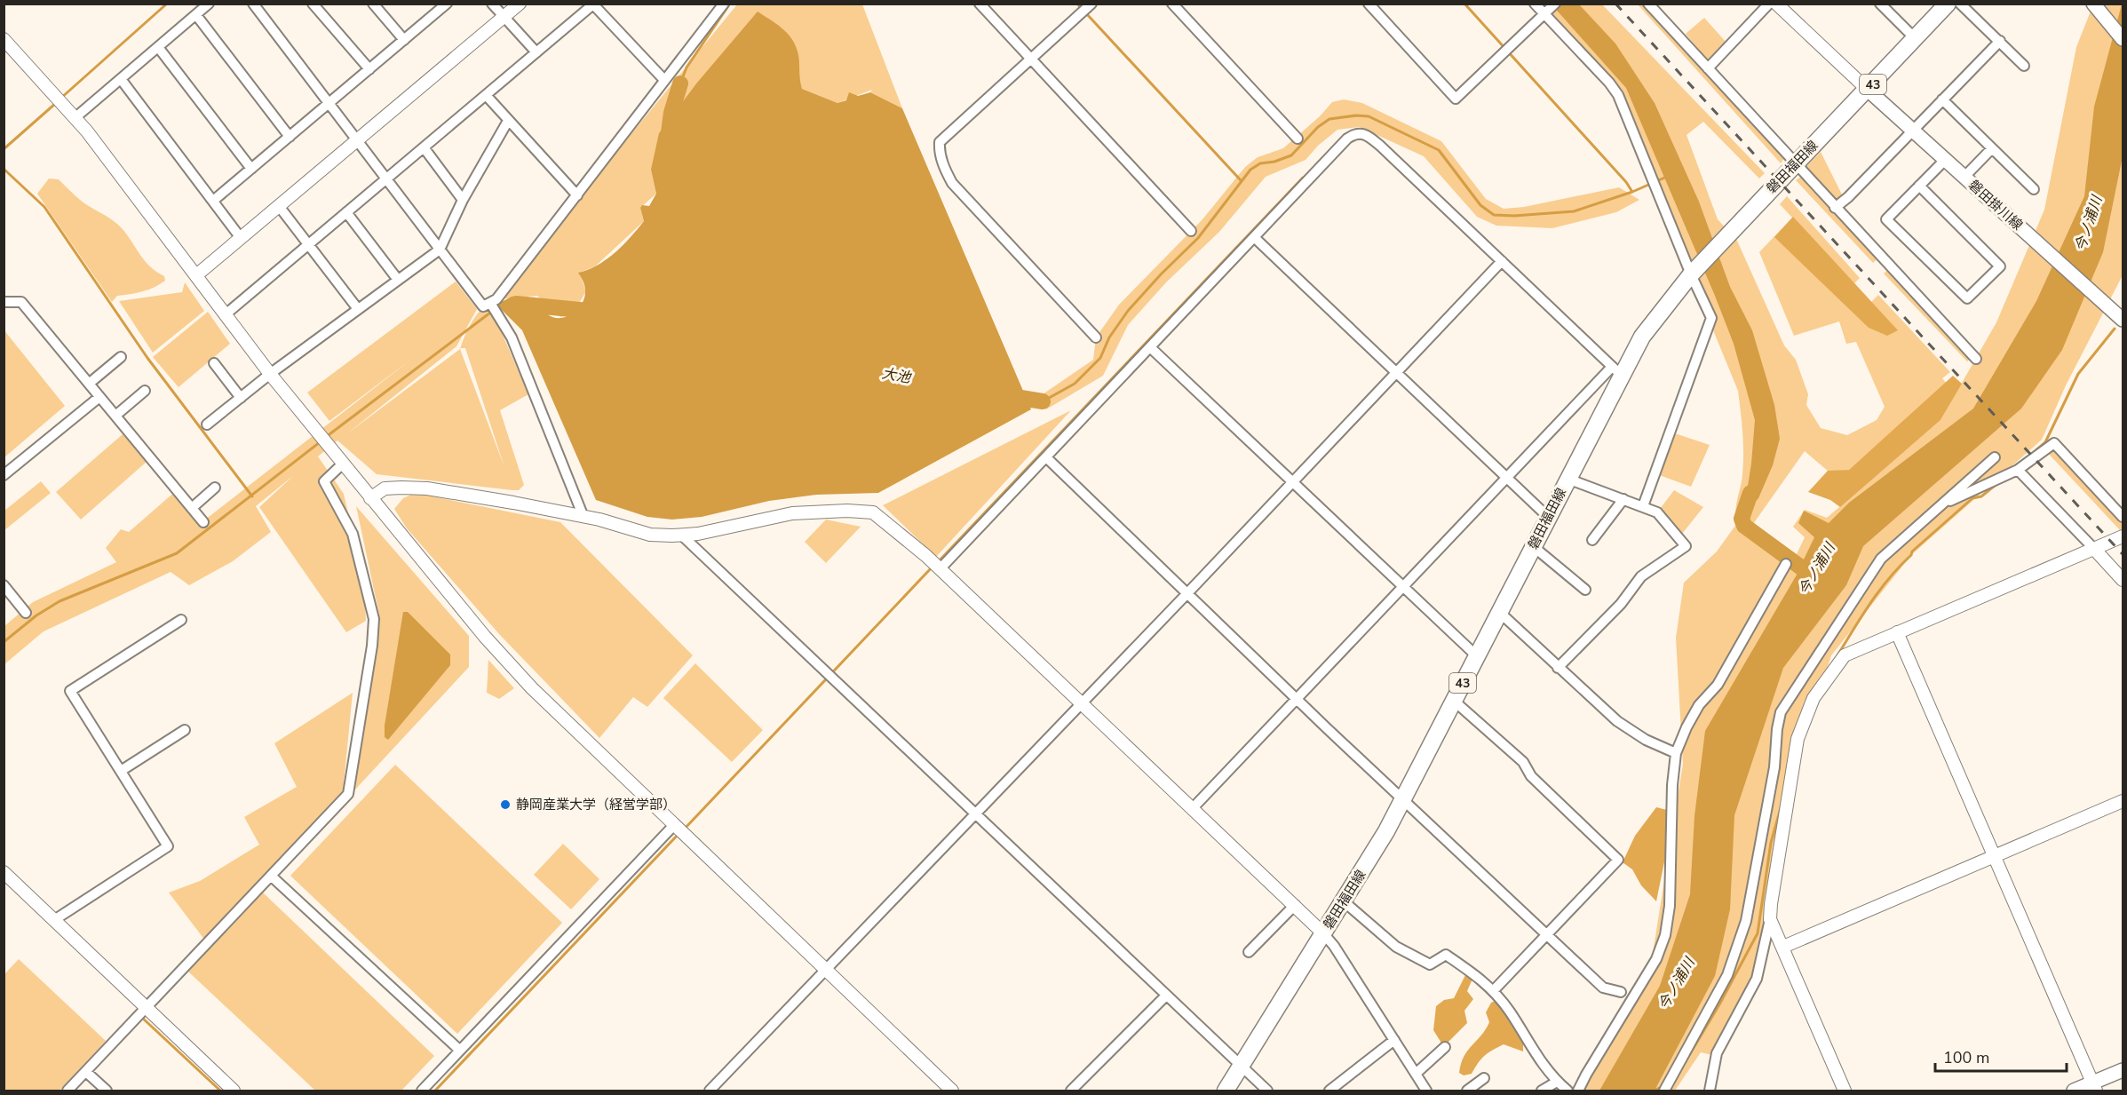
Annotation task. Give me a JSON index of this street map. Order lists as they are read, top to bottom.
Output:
{
  "streets": {
    "main road": ["43", "磐田福田線", "磐田掛川線"]
  },
  "crossings": [
    ["磐田福田線", "磐田掛川線"]
  ],
  "water": ["今ノ浦川", "大池"],
  "places": ["静岡産業大学（経営学部）"],
  "scale_bar": "100 m"
}
